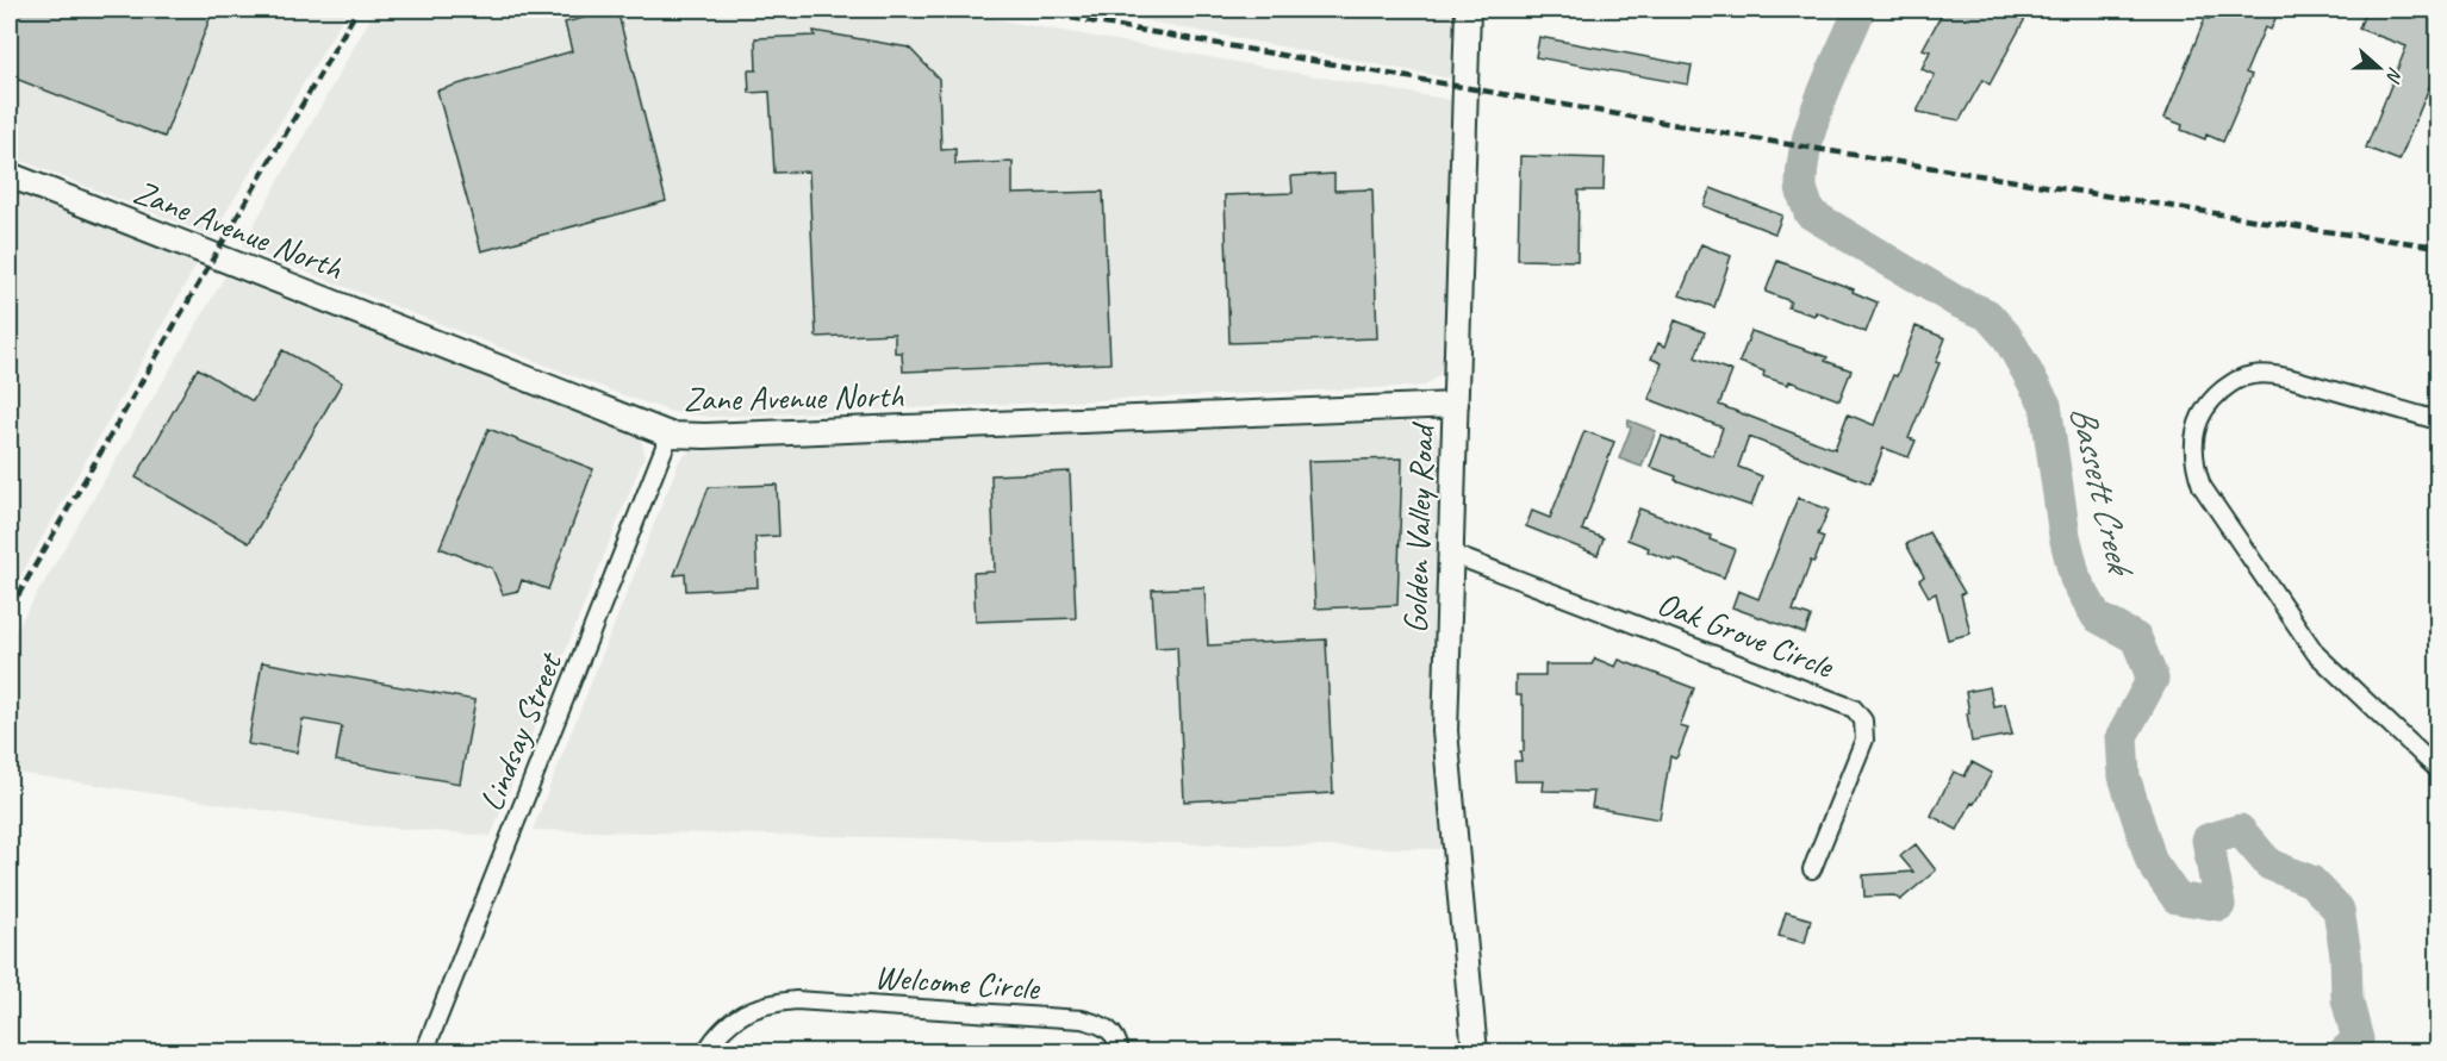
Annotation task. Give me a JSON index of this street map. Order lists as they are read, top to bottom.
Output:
{
  "streets": {
    "street": [
      "Zane Avenue North",
      "Golden Valley Road",
      "Oak Grove Circle",
      "Lindsay Street",
      "Welcome Circle"
    ]
  },
  "crossings": [
    ["Zane Avenue North", "Golden Valley Road"],
    ["Zane Avenue North", "Lindsay Street"],
    ["Golden Valley Road", "Oak Grove Circle"]
  ],
  "water": ["Bassett Creek"],
  "north": "right"
}
